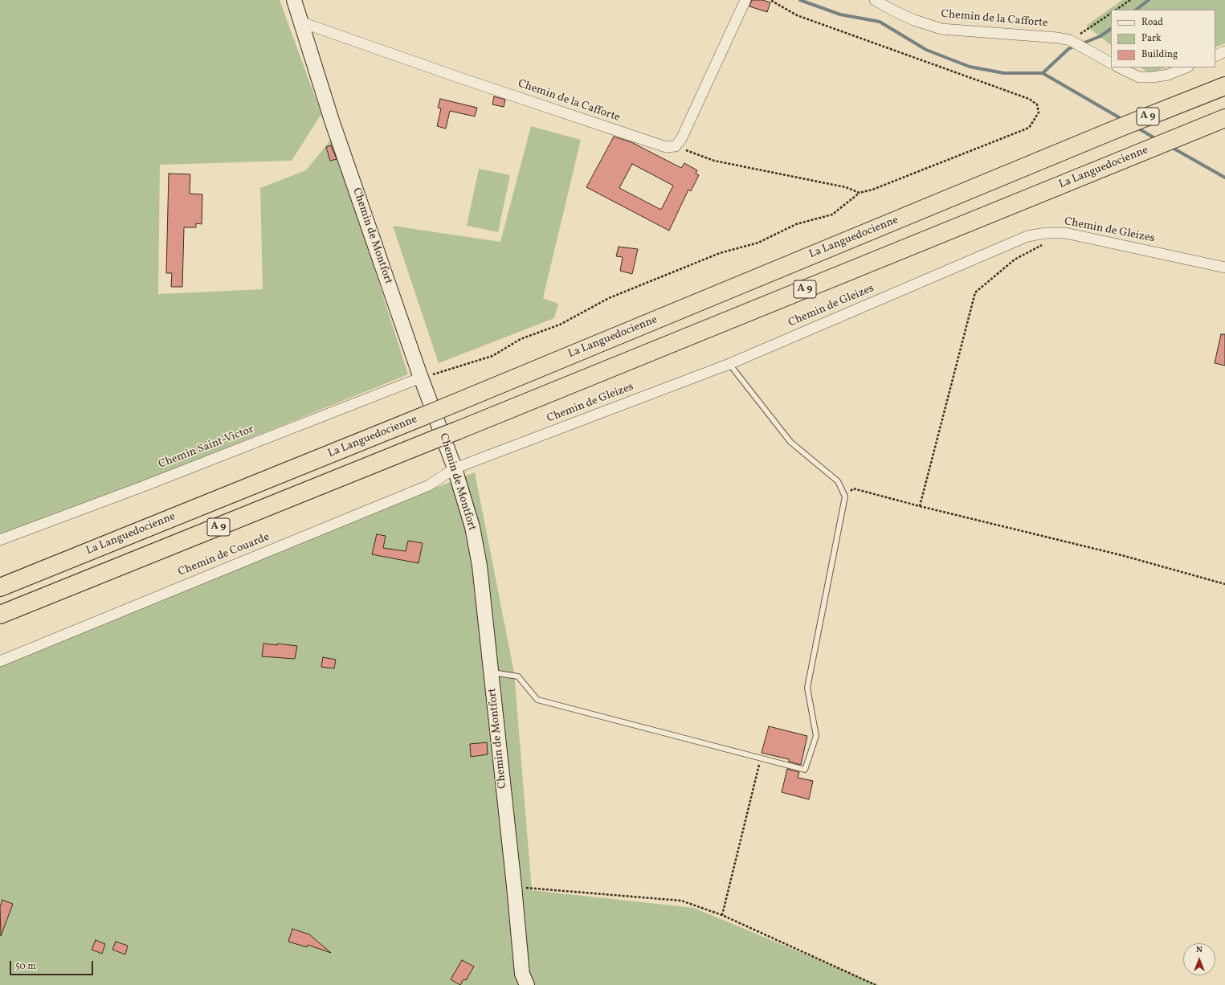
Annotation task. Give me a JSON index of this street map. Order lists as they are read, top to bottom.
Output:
{
  "streets": {
    "highway": ["A 9", "La Languedocienne"],
    "street": [
      "Chemin de la Cafforte",
      "Chemin de Gleizes",
      "Chemin de Montfort",
      "Chemin Saint-Victor",
      "Chemin de Couarde"
    ]
  },
  "crossings": [
    ["Chemin de la Cafforte", "Chemin de Montfort"],
    ["Chemin de Gleizes", "Chemin de Montfort"],
    ["Chemin de Gleizes", "Chemin de Couarde"],
    ["Chemin de Montfort", "Chemin Saint-Victor"],
    ["Chemin de Montfort", "Chemin de Couarde"]
  ],
  "legend": ["Road", "Park", "Building"],
  "scale_bar": "50 m",
  "north": "top"
}
